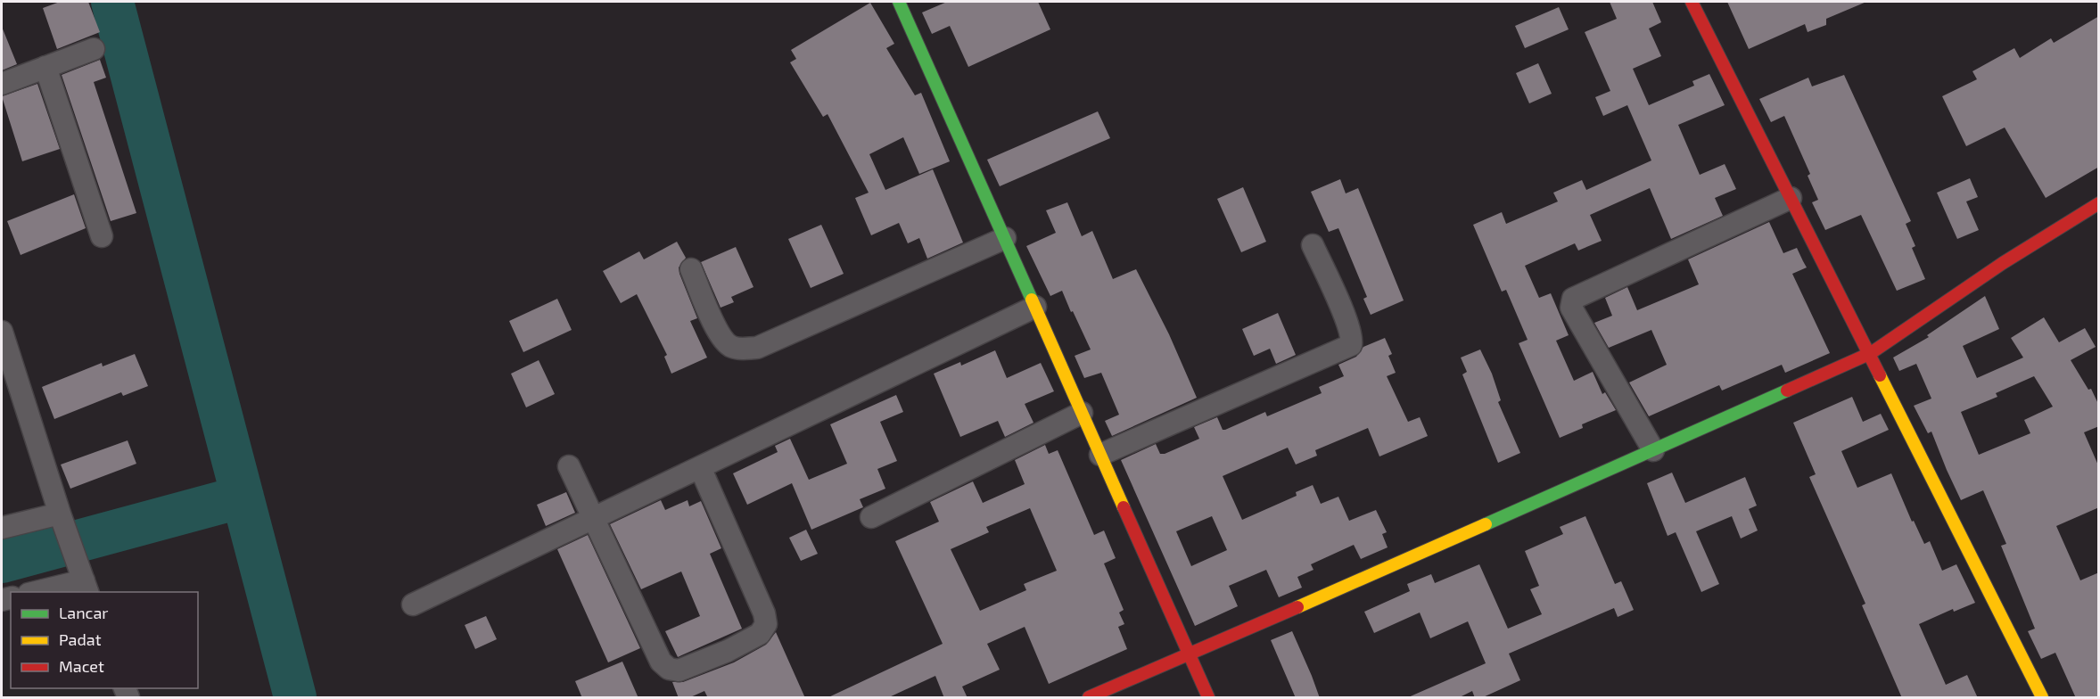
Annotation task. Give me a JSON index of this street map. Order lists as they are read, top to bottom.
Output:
{
  "legend": ["Lancar", "Padat", "Macet"]
}
